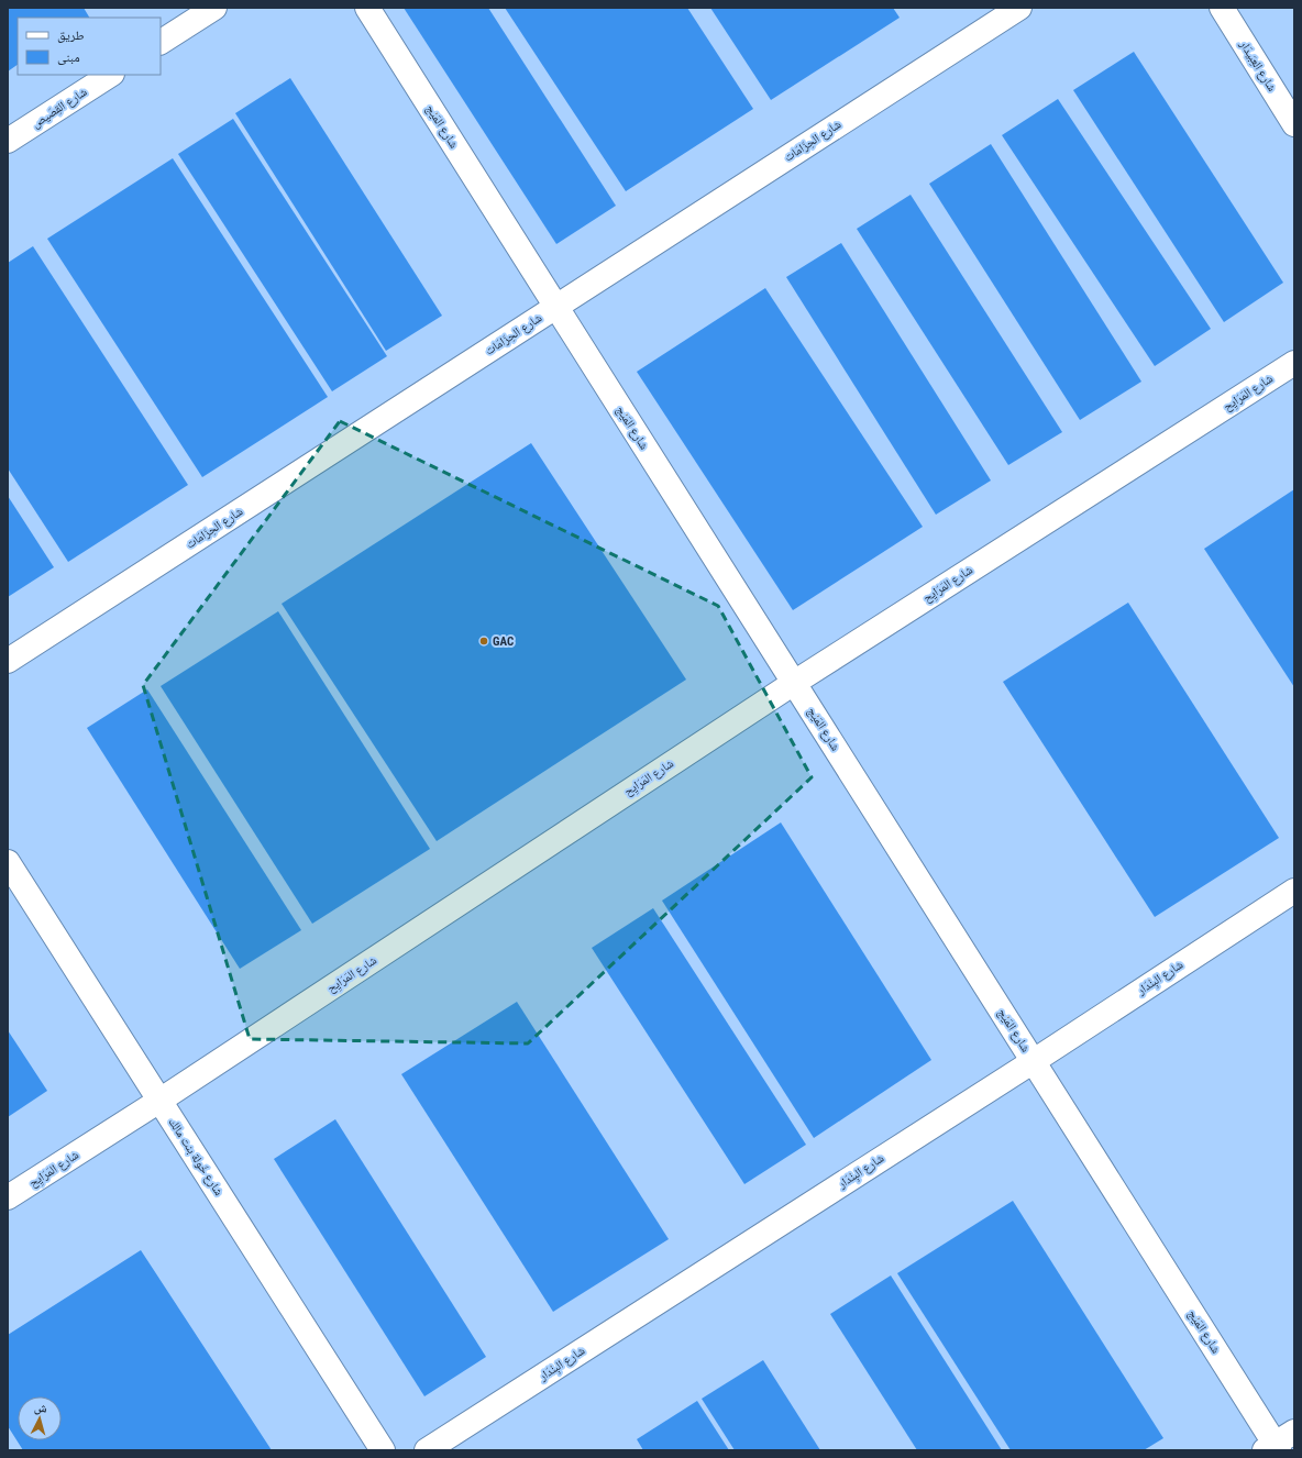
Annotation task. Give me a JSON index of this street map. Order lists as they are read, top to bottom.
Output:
{
  "streets": {
    "street": [
      "شارع العِبَيدَار",
      "شارع القِصَيص",
      "شارع المَيْج",
      "شارع الحِزَامَات",
      "شارع المَرَايِح",
      "شارع البِنْدَار",
      "شارع خَولة بنت مالك"
    ]
  },
  "crossings": [
    ["شارع المَيْج", "شارع الحِزَامَات"],
    ["شارع المَيْج", "شارع المَرَايِح"],
    ["شارع المَيْج", "شارع البِنْدَار"],
    ["شارع المَرَايِح", "شارع خَولة بنت مالك"]
  ],
  "places": ["GAC"],
  "legend": ["طريق", "مبنى"],
  "north": "top"
}
